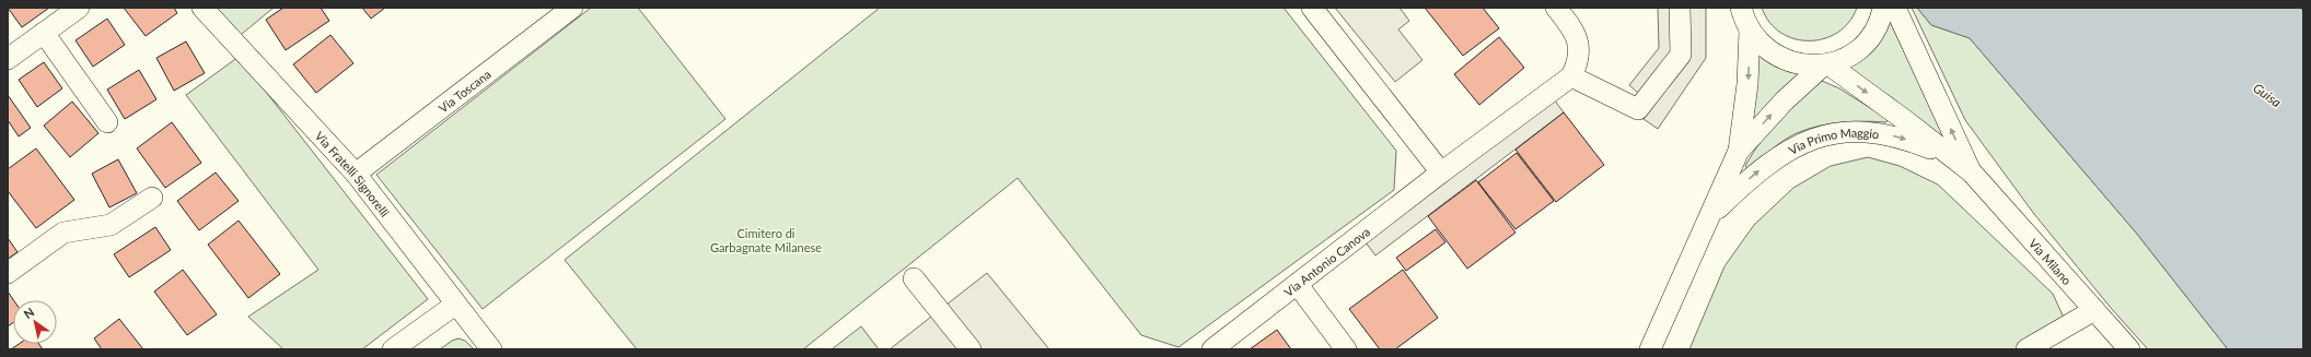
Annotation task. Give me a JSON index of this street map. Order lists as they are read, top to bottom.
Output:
{
  "streets": {
    "street": [
      "Via Toscana",
      "Via Primo Maggio",
      "Via Fratelli Signorelli",
      "Via Milano",
      "Via Antonio Canova"
    ]
  },
  "crossings": [
    ["Via Toscana", "Via Fratelli Signorelli"],
    ["Via Primo Maggio", "Via Milano"]
  ],
  "water": ["Guisa"],
  "parks": ["Cimitero di Garbagnate Milanese"],
  "north": "top left"
}
